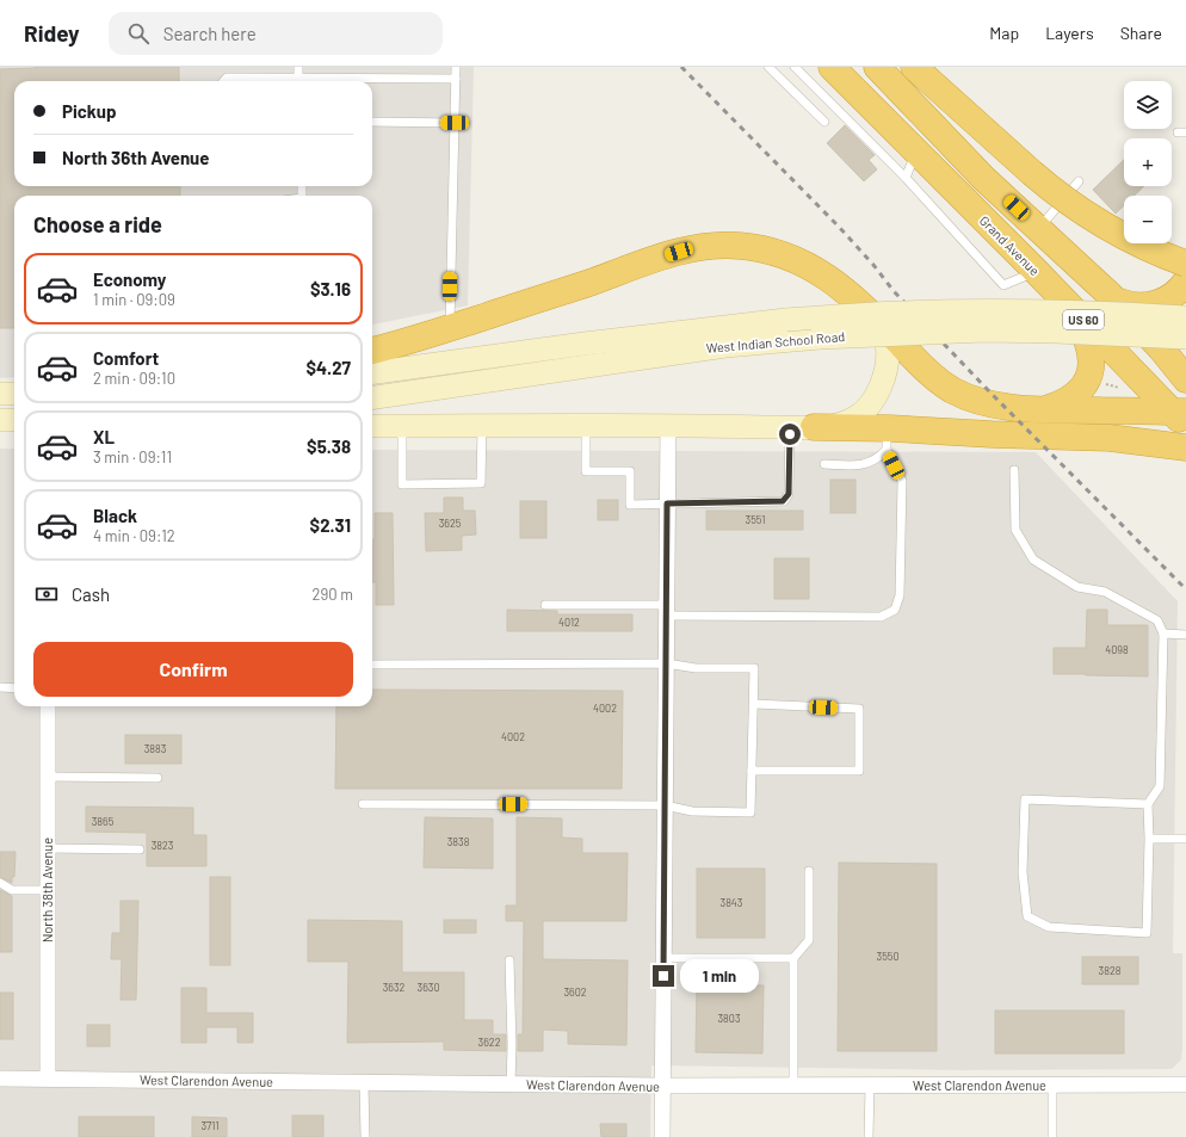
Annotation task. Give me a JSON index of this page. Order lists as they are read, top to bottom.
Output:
{
  "streets": {
    "highway": ["Grand Avenue", "US 60"],
    "main road": ["West Indian School Road"],
    "street": ["North 38th Avenue", "West Clarendon Avenue"]
  },
  "crossings": [
    ["North 38th Avenue", "West Clarendon Avenue"]
  ],
  "house_numbers": [
    "3551",
    "3625",
    "4012",
    "4098",
    "4002",
    "4002",
    "3883",
    "3865",
    "3838",
    "3823",
    "3843",
    "3550",
    "3828",
    "3632",
    "3630",
    "3602",
    "3803",
    "3622",
    "3711"
  ],
  "page": {
    "header": "Ridey",
    "search": "Search here",
    "nav": ["Map", "Layers", "Share"],
    "map_buttons": ["+", "−"],
    "banner": ["Pickup", "North 36th Avenue"],
    "heading": "Choose a ride",
    "list": [
      {
        "name": "Economy",
        "note": "1 min · 09:09",
        "value": "$3.16"
      },
      {
        "name": "Comfort",
        "note": "2 min · 09:10",
        "value": "$4.27"
      },
      {
        "name": "XL",
        "note": "3 min · 09:11",
        "value": "$5.38"
      },
      {
        "name": "Black",
        "note": "4 min · 09:12",
        "value": "$2.31"
      }
    ],
    "pay": ["Cash", "290 m"],
    "buttons": "Confirm",
    "bubble": "1 min"
  }
}
